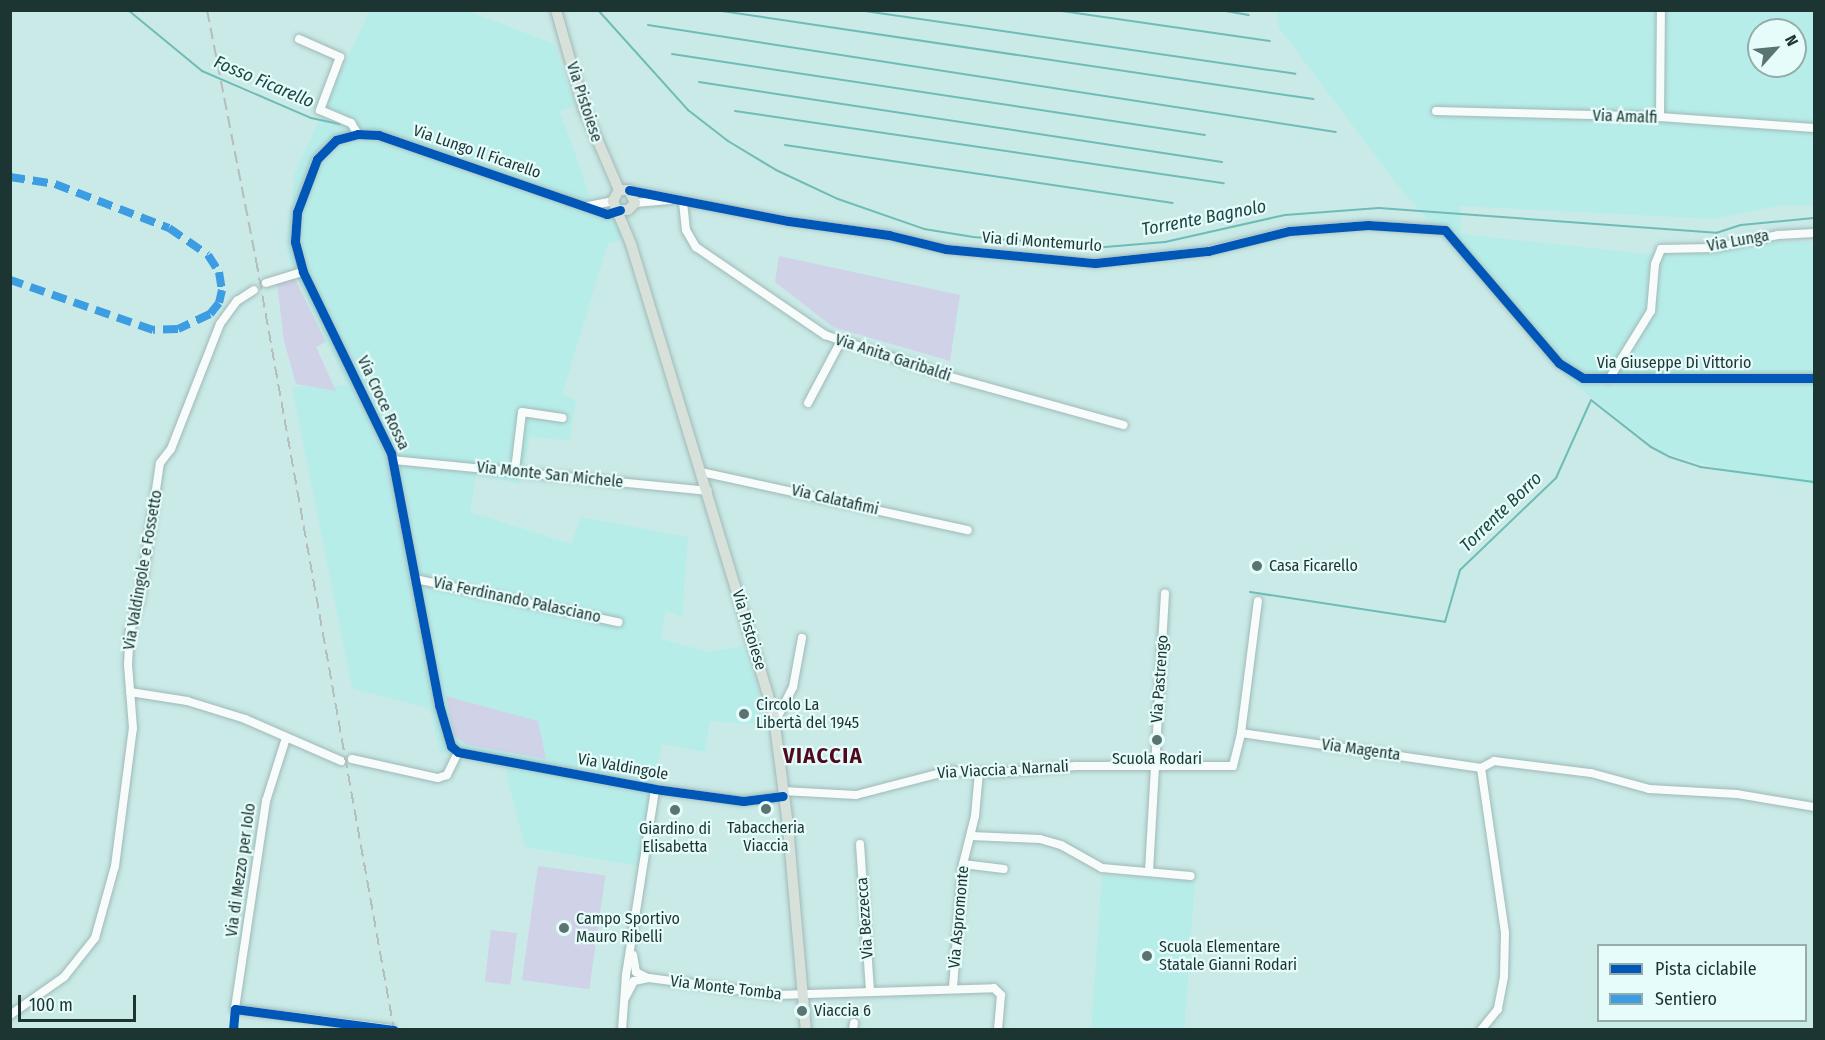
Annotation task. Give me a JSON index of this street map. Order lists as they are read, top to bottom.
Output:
{
  "streets": {
    "main road": ["Via Pistoiese"],
    "street": [
      "Via Amalfi",
      "Via Lungo Il Ficarello",
      "Via Lunga",
      "Via di Montemurlo",
      "Via Anita Garibaldi",
      "Via Giuseppe Di Vittorio",
      "Via Croce Rossa",
      "Via Monte San Michele",
      "Via Calatafimi",
      "Via Valdingole e Fossetto",
      "Via Ferdinando Palasciano",
      "Via Pastrengo",
      "Via Magenta",
      "Via Valdingole",
      "Via Viaccia a Narnali",
      "Via di Mezzo per Iolo",
      "Via Aspromonte",
      "Via Bezzecca",
      "Via Monte Tomba"
    ]
  },
  "crossings": [
    ["Via Pistoiese", "Via Lungo Il Ficarello"],
    ["Via Pistoiese", "Via di Montemurlo"],
    ["Via Pistoiese", "Via Monte San Michele"],
    ["Via Pistoiese", "Via Calatafimi"],
    ["Via Pistoiese", "Via Valdingole"],
    ["Via Pistoiese", "Via Viaccia a Narnali"],
    ["Via Pistoiese", "Via Aspromonte"],
    ["Via Pistoiese", "Via Monte Tomba"],
    ["Via Lungo Il Ficarello", "Via di Montemurlo"],
    ["Via Lungo Il Ficarello", "Via Croce Rossa"],
    ["Via Lunga", "Via Giuseppe Di Vittorio"],
    ["Via di Montemurlo", "Via Anita Garibaldi"],
    ["Via di Montemurlo", "Via Giuseppe Di Vittorio"],
    ["Via Croce Rossa", "Via Monte San Michele"],
    ["Via Croce Rossa", "Via Ferdinando Palasciano"],
    ["Via Croce Rossa", "Via Valdingole"],
    ["Via Pastrengo", "Via Viaccia a Narnali"],
    ["Via Magenta", "Via Viaccia a Narnali"],
    ["Via Valdingole", "Via Viaccia a Narnali"],
    ["Via Viaccia a Narnali", "Via Aspromonte"],
    ["Via Aspromonte", "Via Bezzecca"],
    ["Via Aspromonte", "Via Monte Tomba"]
  ],
  "districts": ["VIACCIA"],
  "water": ["Fosso Ficarello", "Torrente Bagnolo", "Torrente Borro"],
  "places": [
    "Casa Ficarello",
    "Circolo La Libertà del 1945",
    "Scuola Rodari",
    "Tabaccheria Viaccia",
    "Giardino di Elisabetta",
    "Campo Sportivo Mauro Ribelli",
    "Scuola Elementare Statale Gianni Rodari",
    "Viaccia 6"
  ],
  "legend": ["Pista ciclabile", "Sentiero"],
  "scale_bar": "100 m",
  "north": "top right"
}
